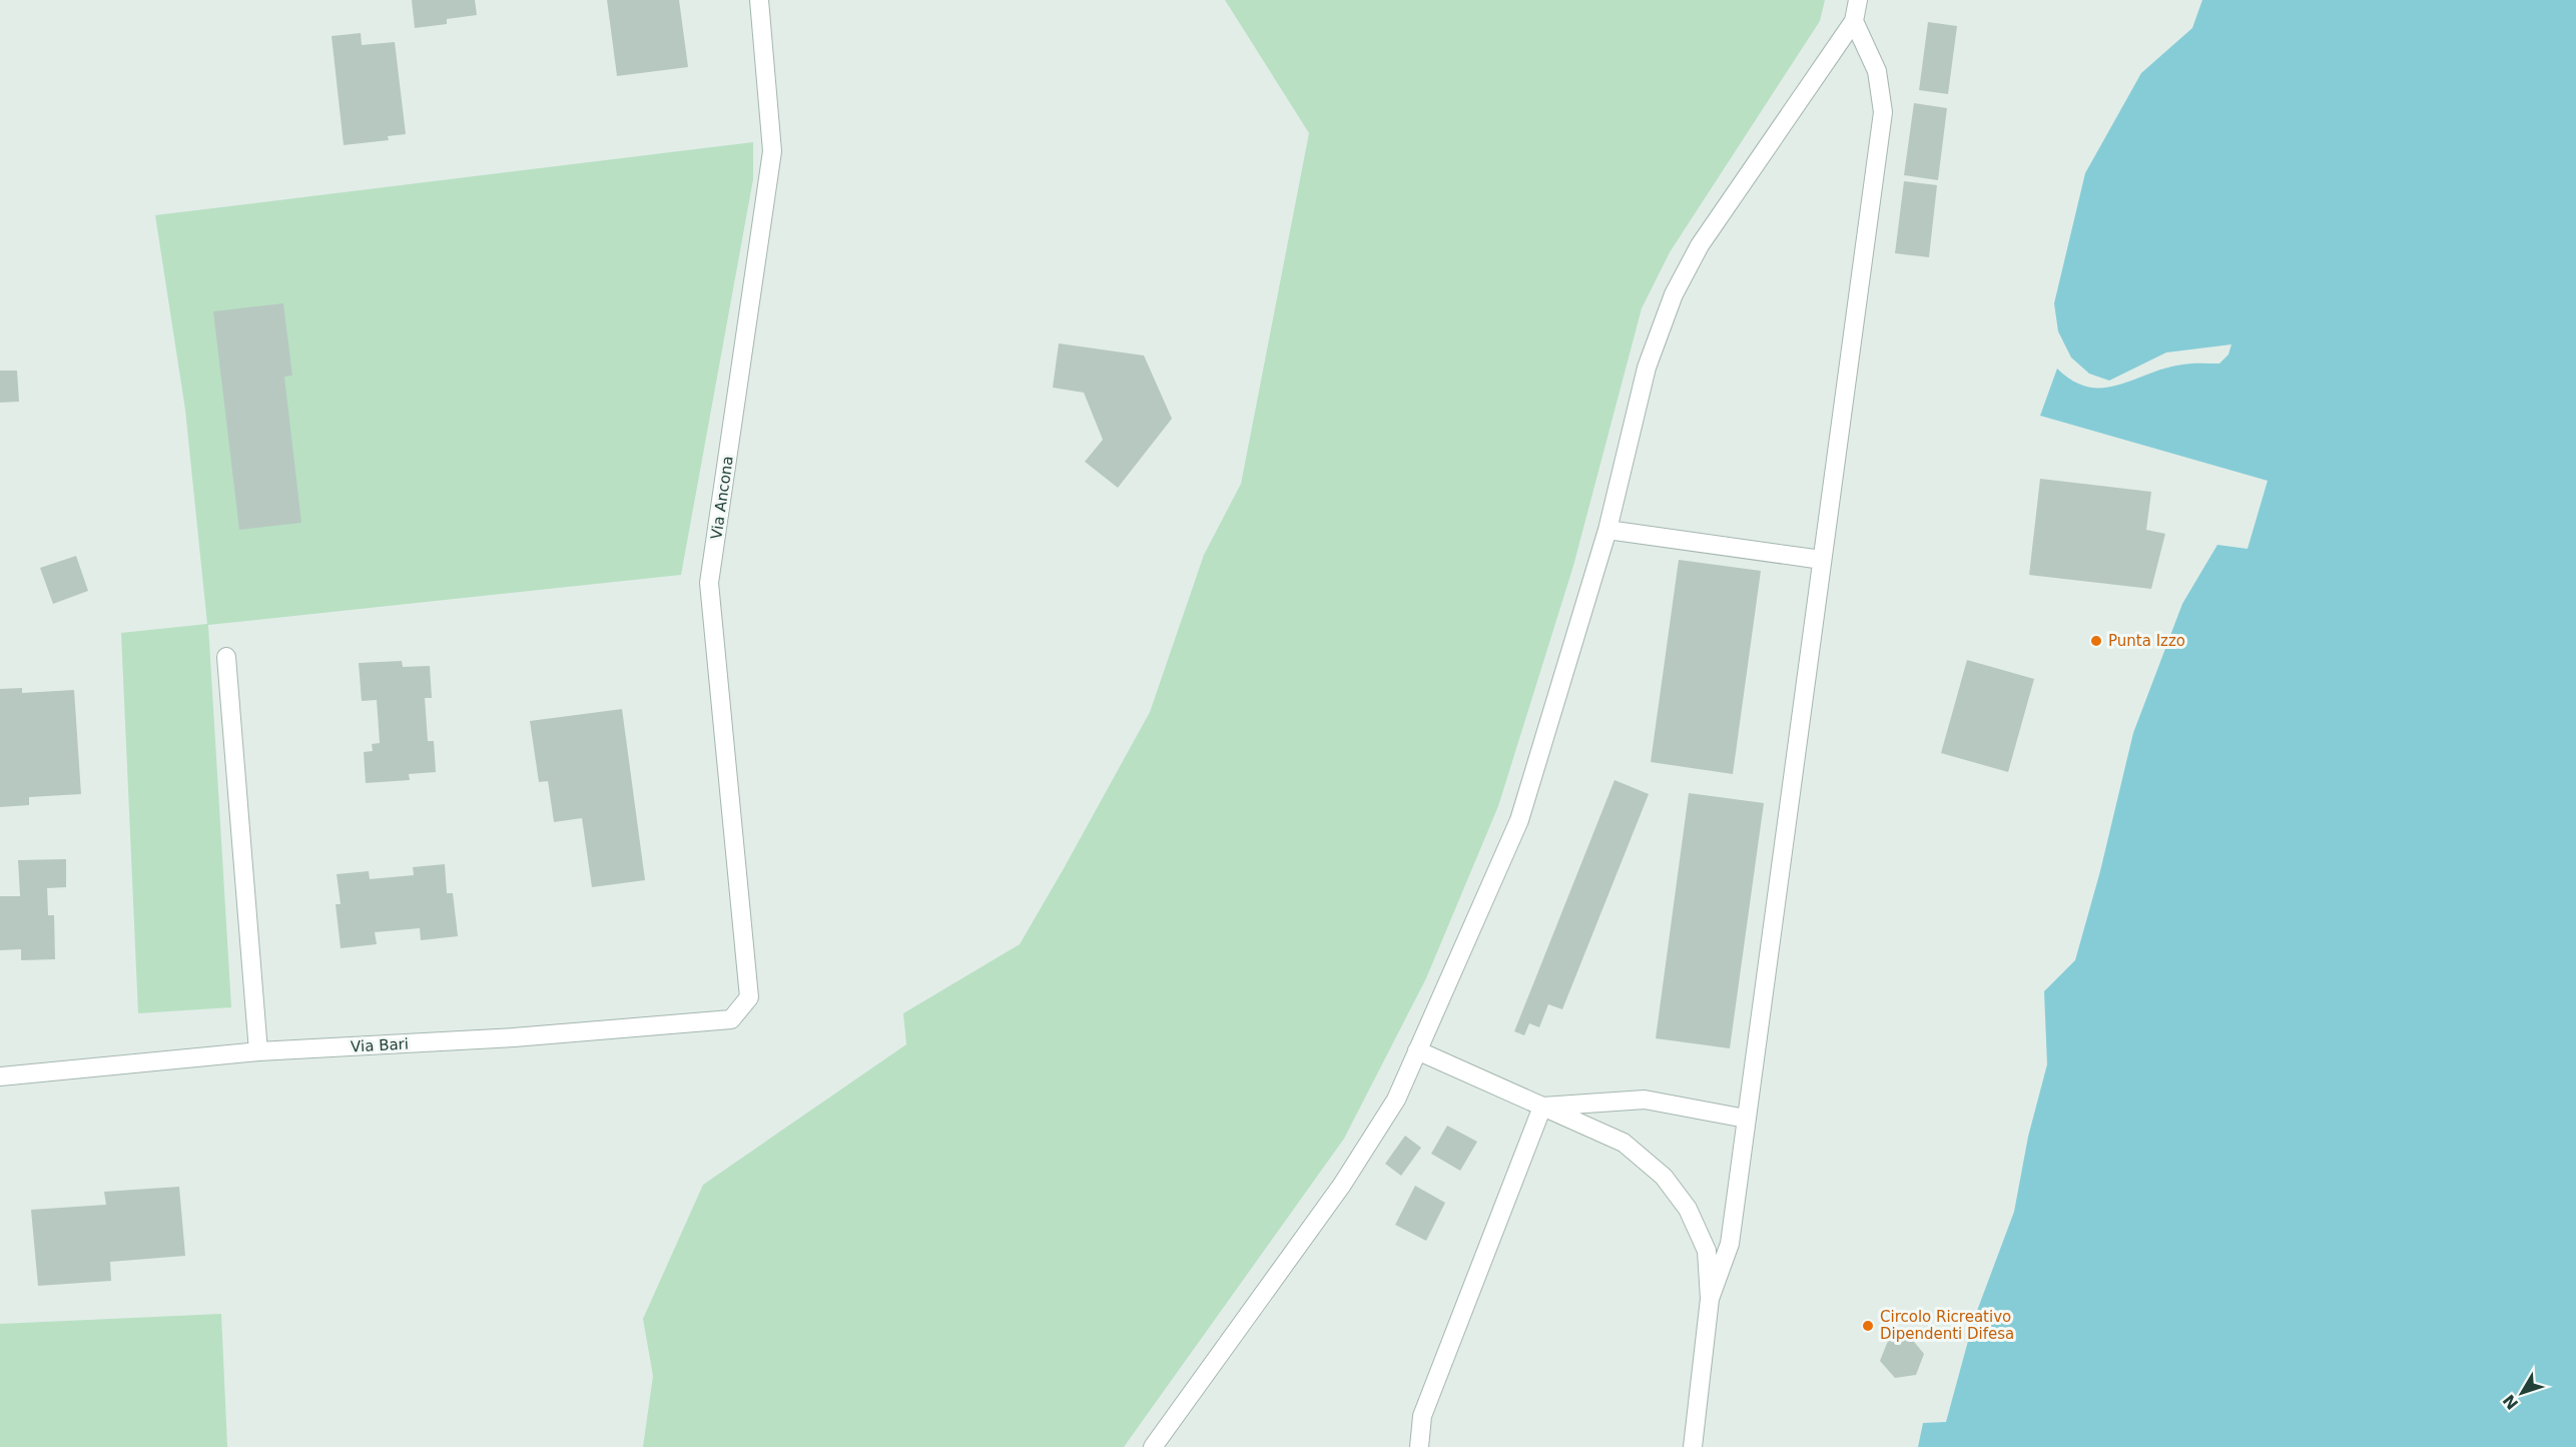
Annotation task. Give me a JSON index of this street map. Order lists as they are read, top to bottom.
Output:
{
  "streets": {
    "street": ["Via Ancona", "Via Bari"]
  },
  "crossings": [
    ["Via Ancona", "Via Bari"]
  ],
  "places": ["Punta Izzo", "Circolo Ricreativo Dipendenti Difesa"],
  "north": "bottom left"
}
